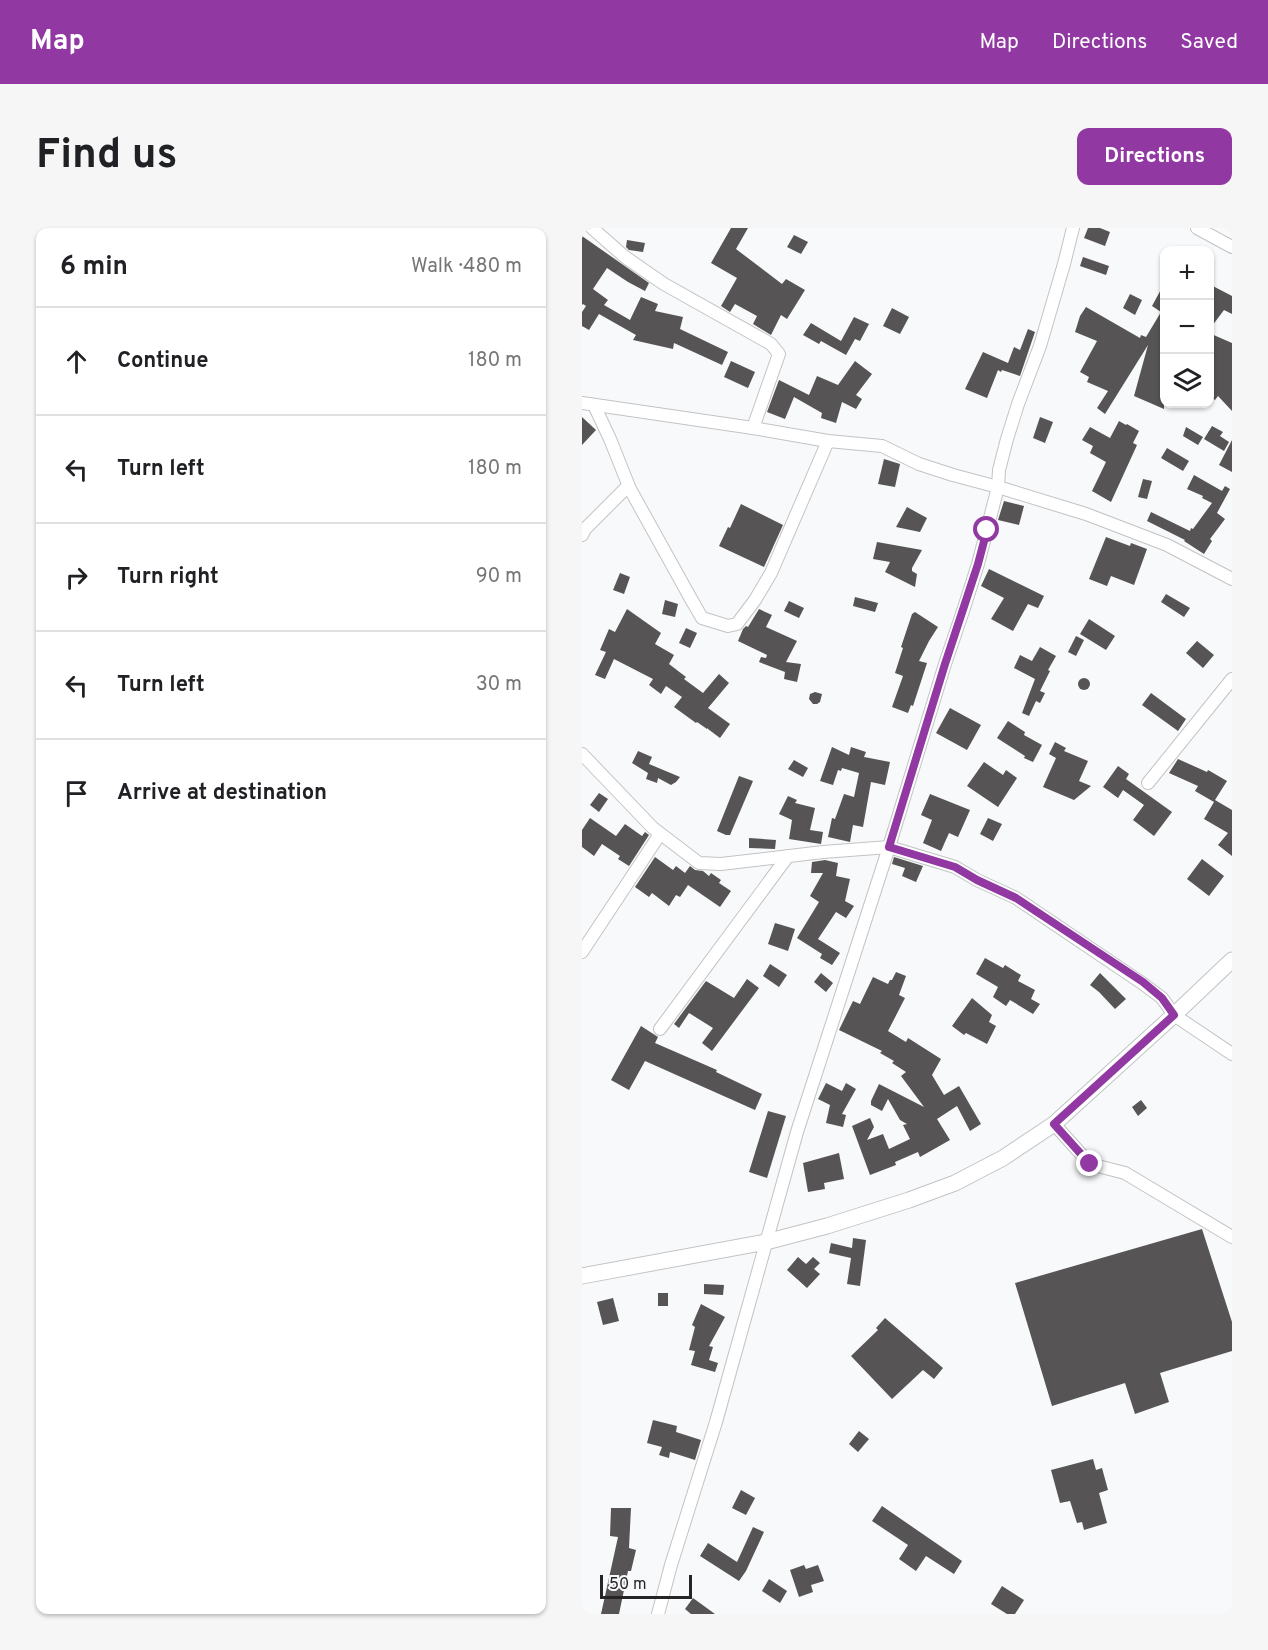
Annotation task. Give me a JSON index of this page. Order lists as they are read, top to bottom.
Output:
{
  "scale_bar": "50 m",
  "page": {
    "header": "Map",
    "nav": ["Map", "Directions", "Saved"],
    "buttons": "Directions",
    "title": "Find us",
    "heading": ["6 min", "Walk · 480 m"],
    "map_buttons": ["+", "−"],
    "list": [
      ["Continue", "180 m"],
      ["Turn left", "180 m"],
      ["Turn right", "90 m"],
      ["Turn left", "30 m"],
      "Arrive at destination"
    ],
    "scale": "50 m"
  }
}
